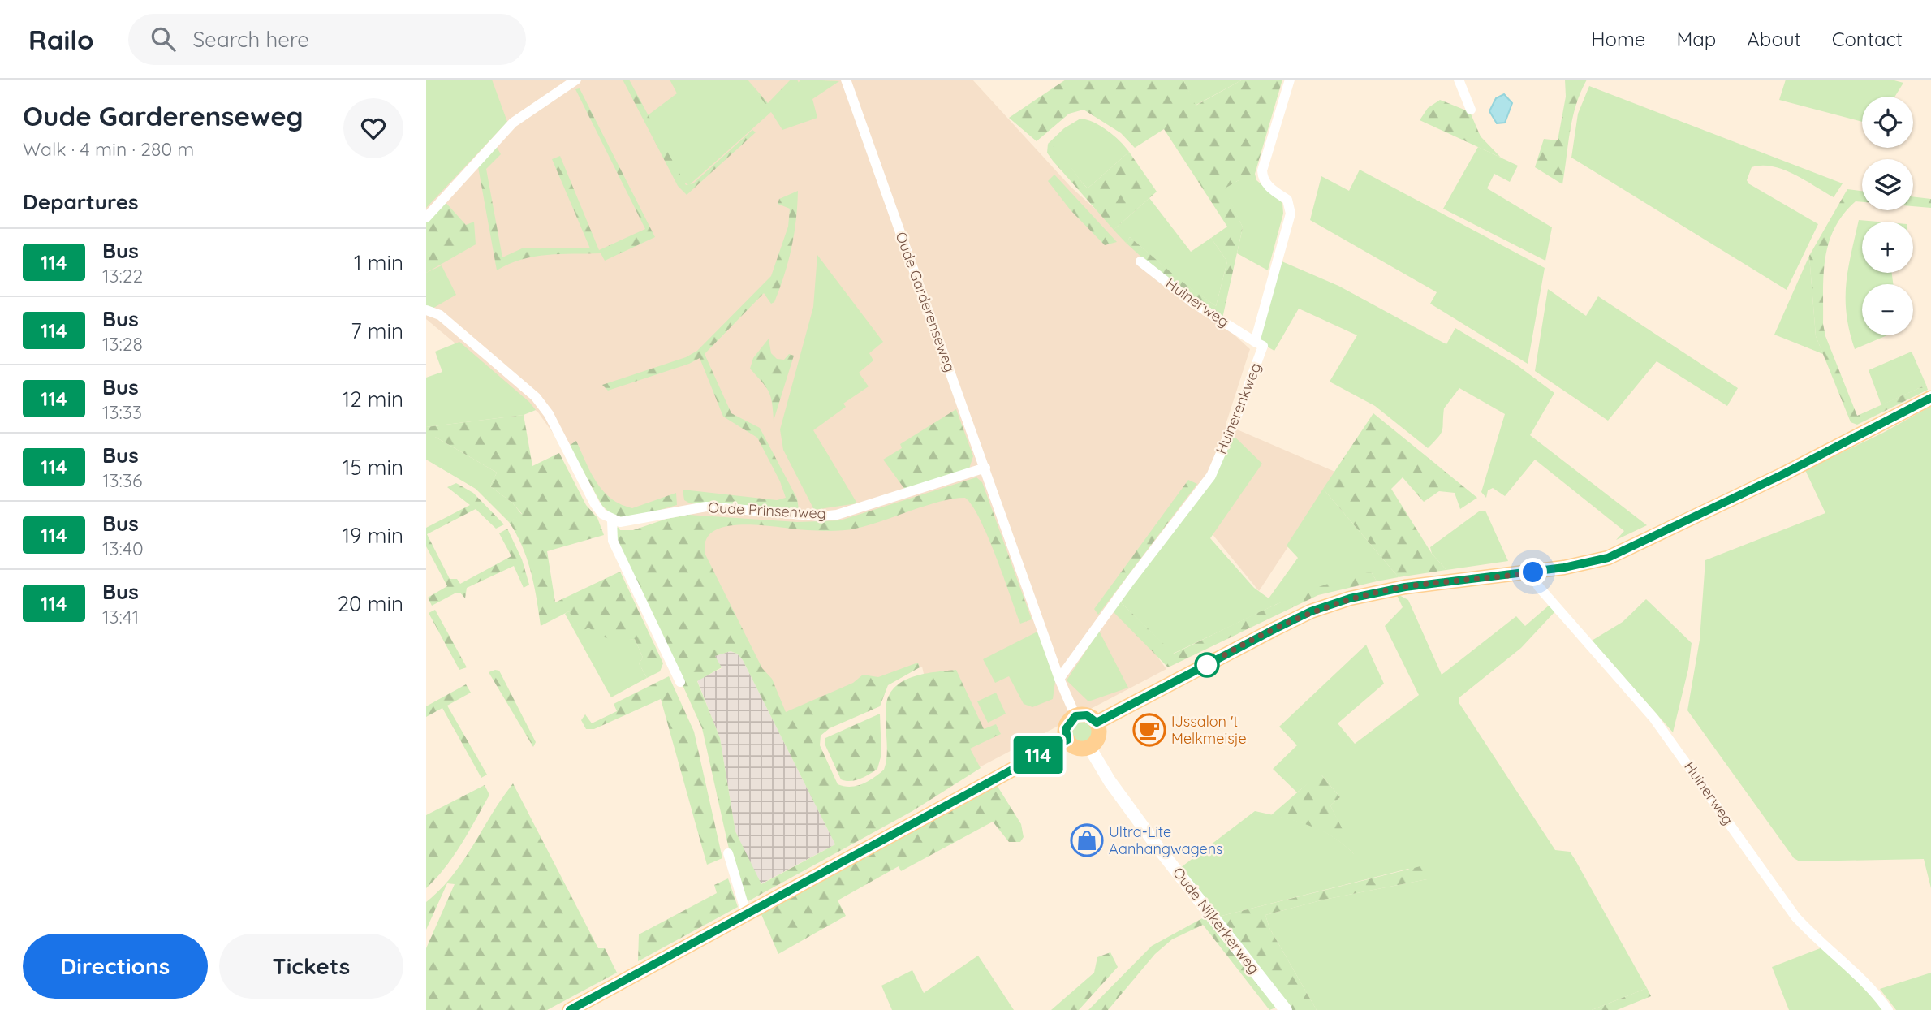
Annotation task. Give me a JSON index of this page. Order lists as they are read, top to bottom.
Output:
{
  "streets": {
    "street": [
      "Oude Garderenseweg",
      "Huinerweg",
      "Huinerenkweg",
      "Oude Prinsenweg",
      "Oude Nijkerkerweg"
    ]
  },
  "crossings": [
    ["Oude Garderenseweg", "Huinerenkweg"],
    ["Oude Garderenseweg", "Oude Prinsenweg"],
    ["Oude Garderenseweg", "Oude Nijkerkerweg"],
    ["Huinerweg", "Huinerenkweg"]
  ],
  "places": {
    "cafe": ["IJssalon 't Melkmeisje"],
    "shop": ["Ultra-Lite Aanhangwagens"]
  },
  "lines": ["bus line 114"],
  "page": {
    "header": "Railo",
    "search": "Search here",
    "nav": [
      "Home",
      "Map",
      "About",
      "Contact"
    ],
    "heading": [
      ["Oude Garderenseweg", "Walk · 4 min · 280 m"],
      "Departures"
    ],
    "on_map": "114",
    "map_buttons": ["+", "−"],
    "list": [
      {
        "mark": "114",
        "name": "Bus",
        "note": "13:22",
        "value": "1 min"
      },
      {
        "mark": "114",
        "name": "Bus",
        "note": "13:28",
        "value": "7 min"
      },
      {
        "mark": "114",
        "name": "Bus",
        "note": "13:33",
        "value": "12 min"
      },
      {
        "mark": "114",
        "name": "Bus",
        "note": "13:36",
        "value": "15 min"
      },
      {
        "mark": "114",
        "name": "Bus",
        "note": "13:40",
        "value": "19 min"
      },
      {
        "mark": "114",
        "name": "Bus",
        "note": "13:41",
        "value": "20 min"
      }
    ],
    "buttons": ["Directions", "Tickets"]
  }
}
